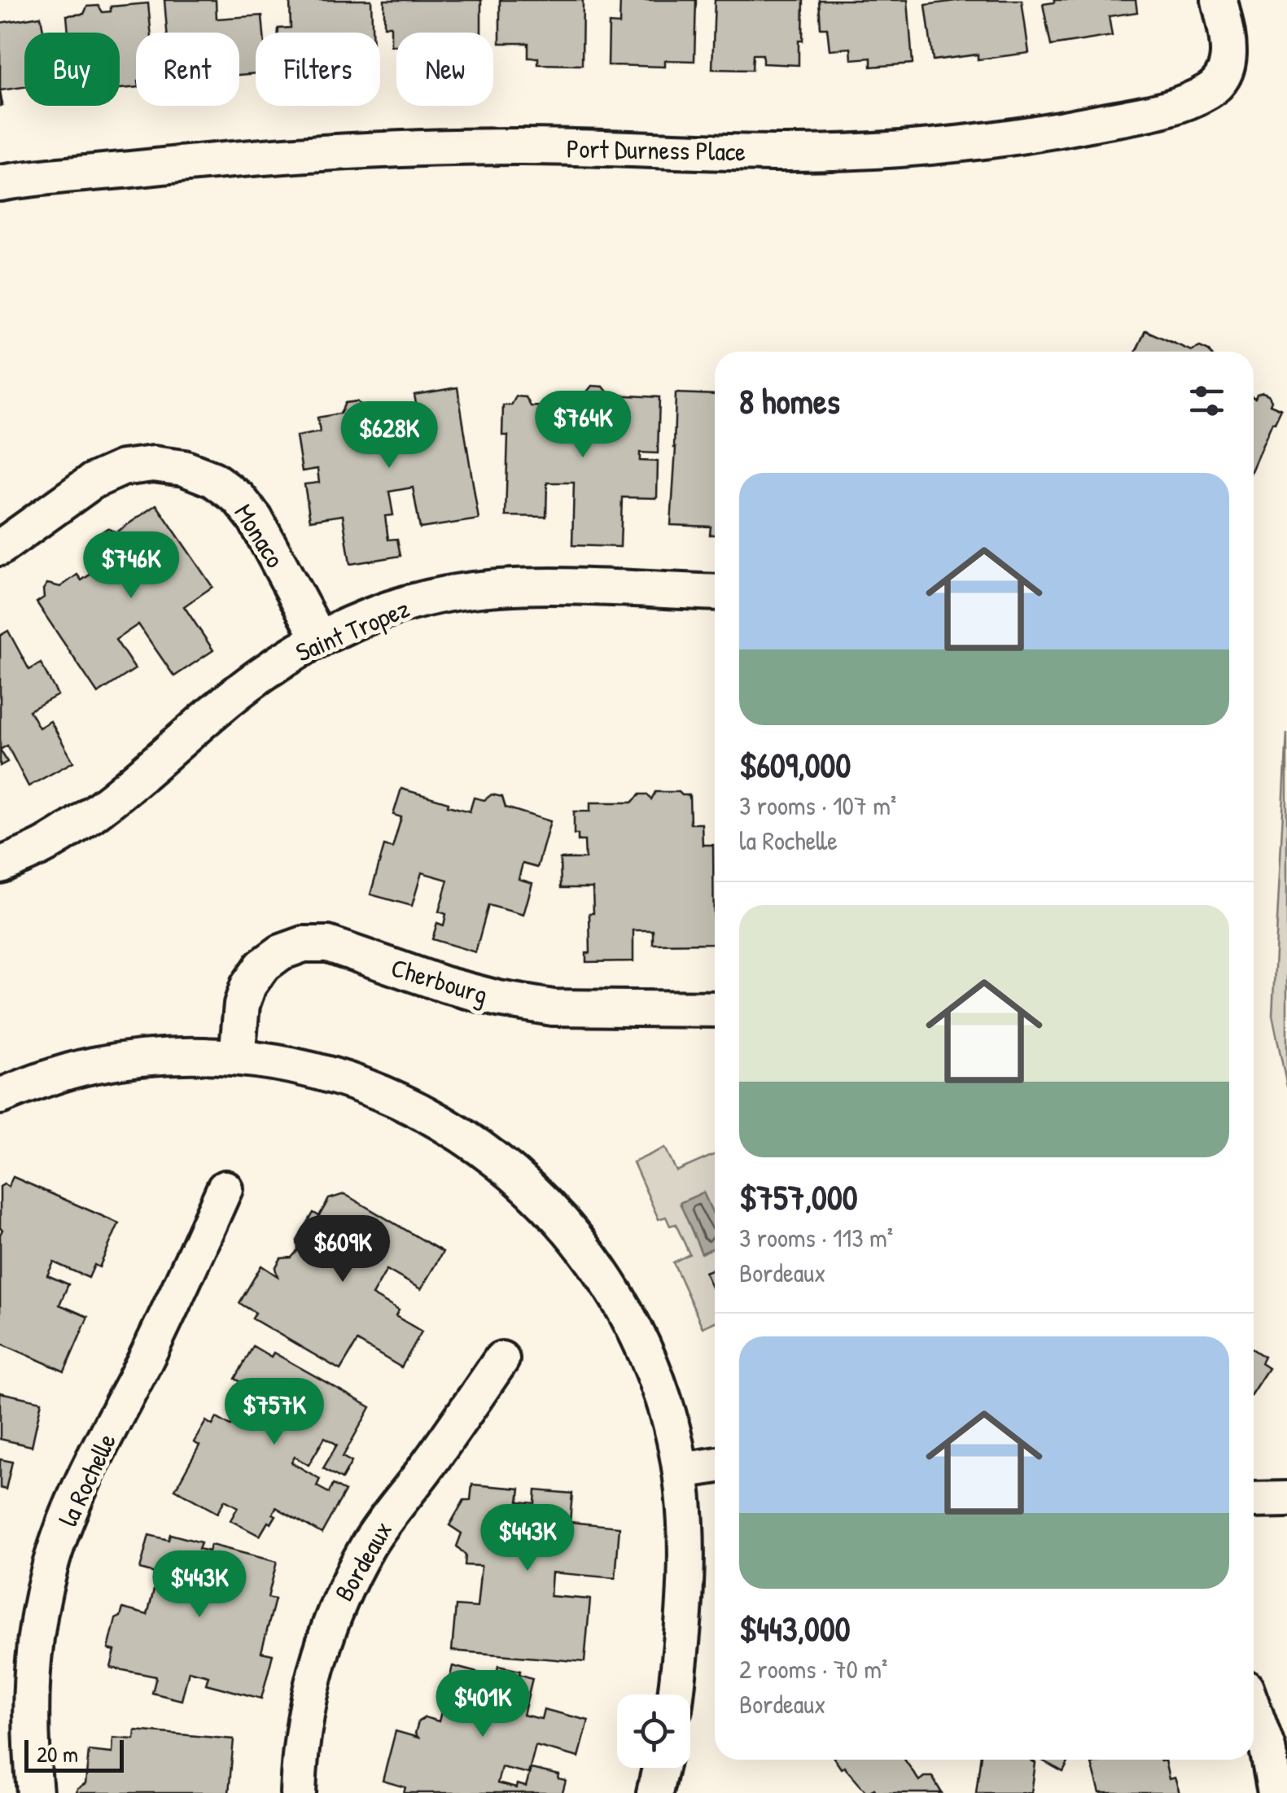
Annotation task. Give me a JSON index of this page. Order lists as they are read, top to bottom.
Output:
{
  "streets": {
    "street": [
      "Port Durness Place",
      "Monaco",
      "Saint Tropez",
      "Cherbourg",
      "la Rochelle",
      "Bordeaux"
    ]
  },
  "crossings": [
    ["Monaco", "Saint Tropez"]
  ],
  "scale_bar": "20 m",
  "page": {
    "chip": [
      "Buy",
      "Rent",
      "Filters",
      "New"
    ],
    "heading": "8 homes",
    "price": [
      "$764K",
      "$628K",
      "$746K",
      "$609K",
      "$757K",
      "$443K",
      "$443K",
      "$401K"
    ],
    "list": [
      {
        "name": "$609,000",
        "note": "3 rooms · 107 m² · la Rochelle"
      },
      {
        "name": "$757,000",
        "note": "3 rooms · 113 m² · Bordeaux"
      },
      {
        "name": "$443,000",
        "note": "2 rooms · 70 m² · Bordeaux"
      }
    ],
    "scale": "20 m"
  }
}
